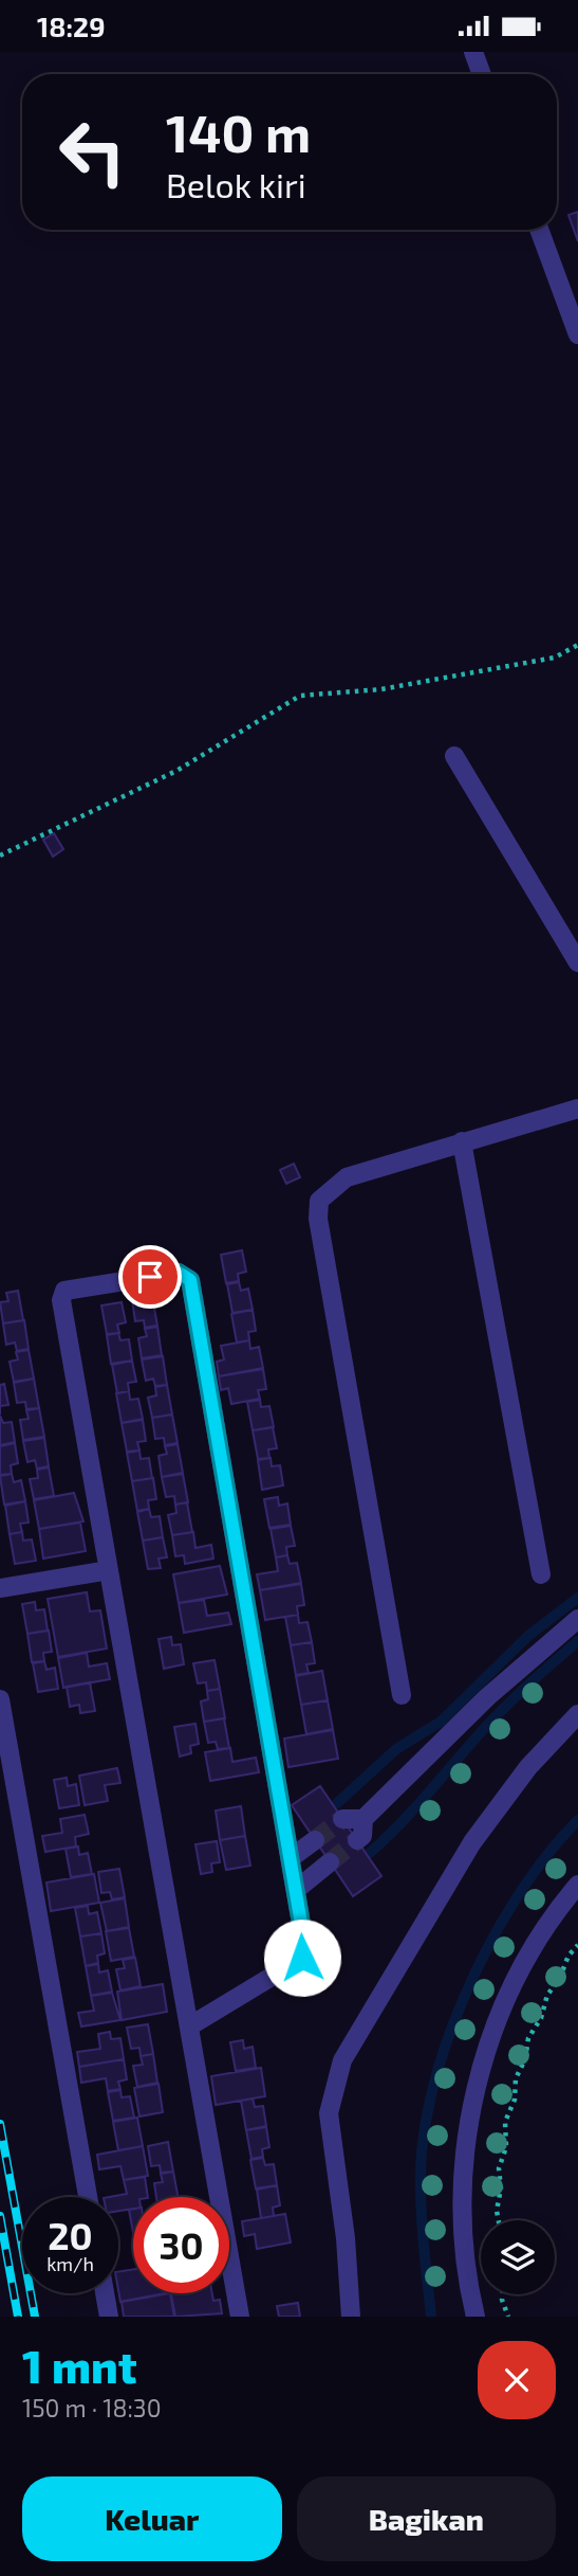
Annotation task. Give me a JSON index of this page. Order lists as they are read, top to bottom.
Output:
{
  "page": {
    "status": "18:29",
    "turn": ["140 m", "Belok kiri"],
    "speed": "20 km/h",
    "limit": "30",
    "heading": ["1 mnt", "150 m · 18:30"],
    "buttons": ["Keluar", "Bagikan"]
  }
}
